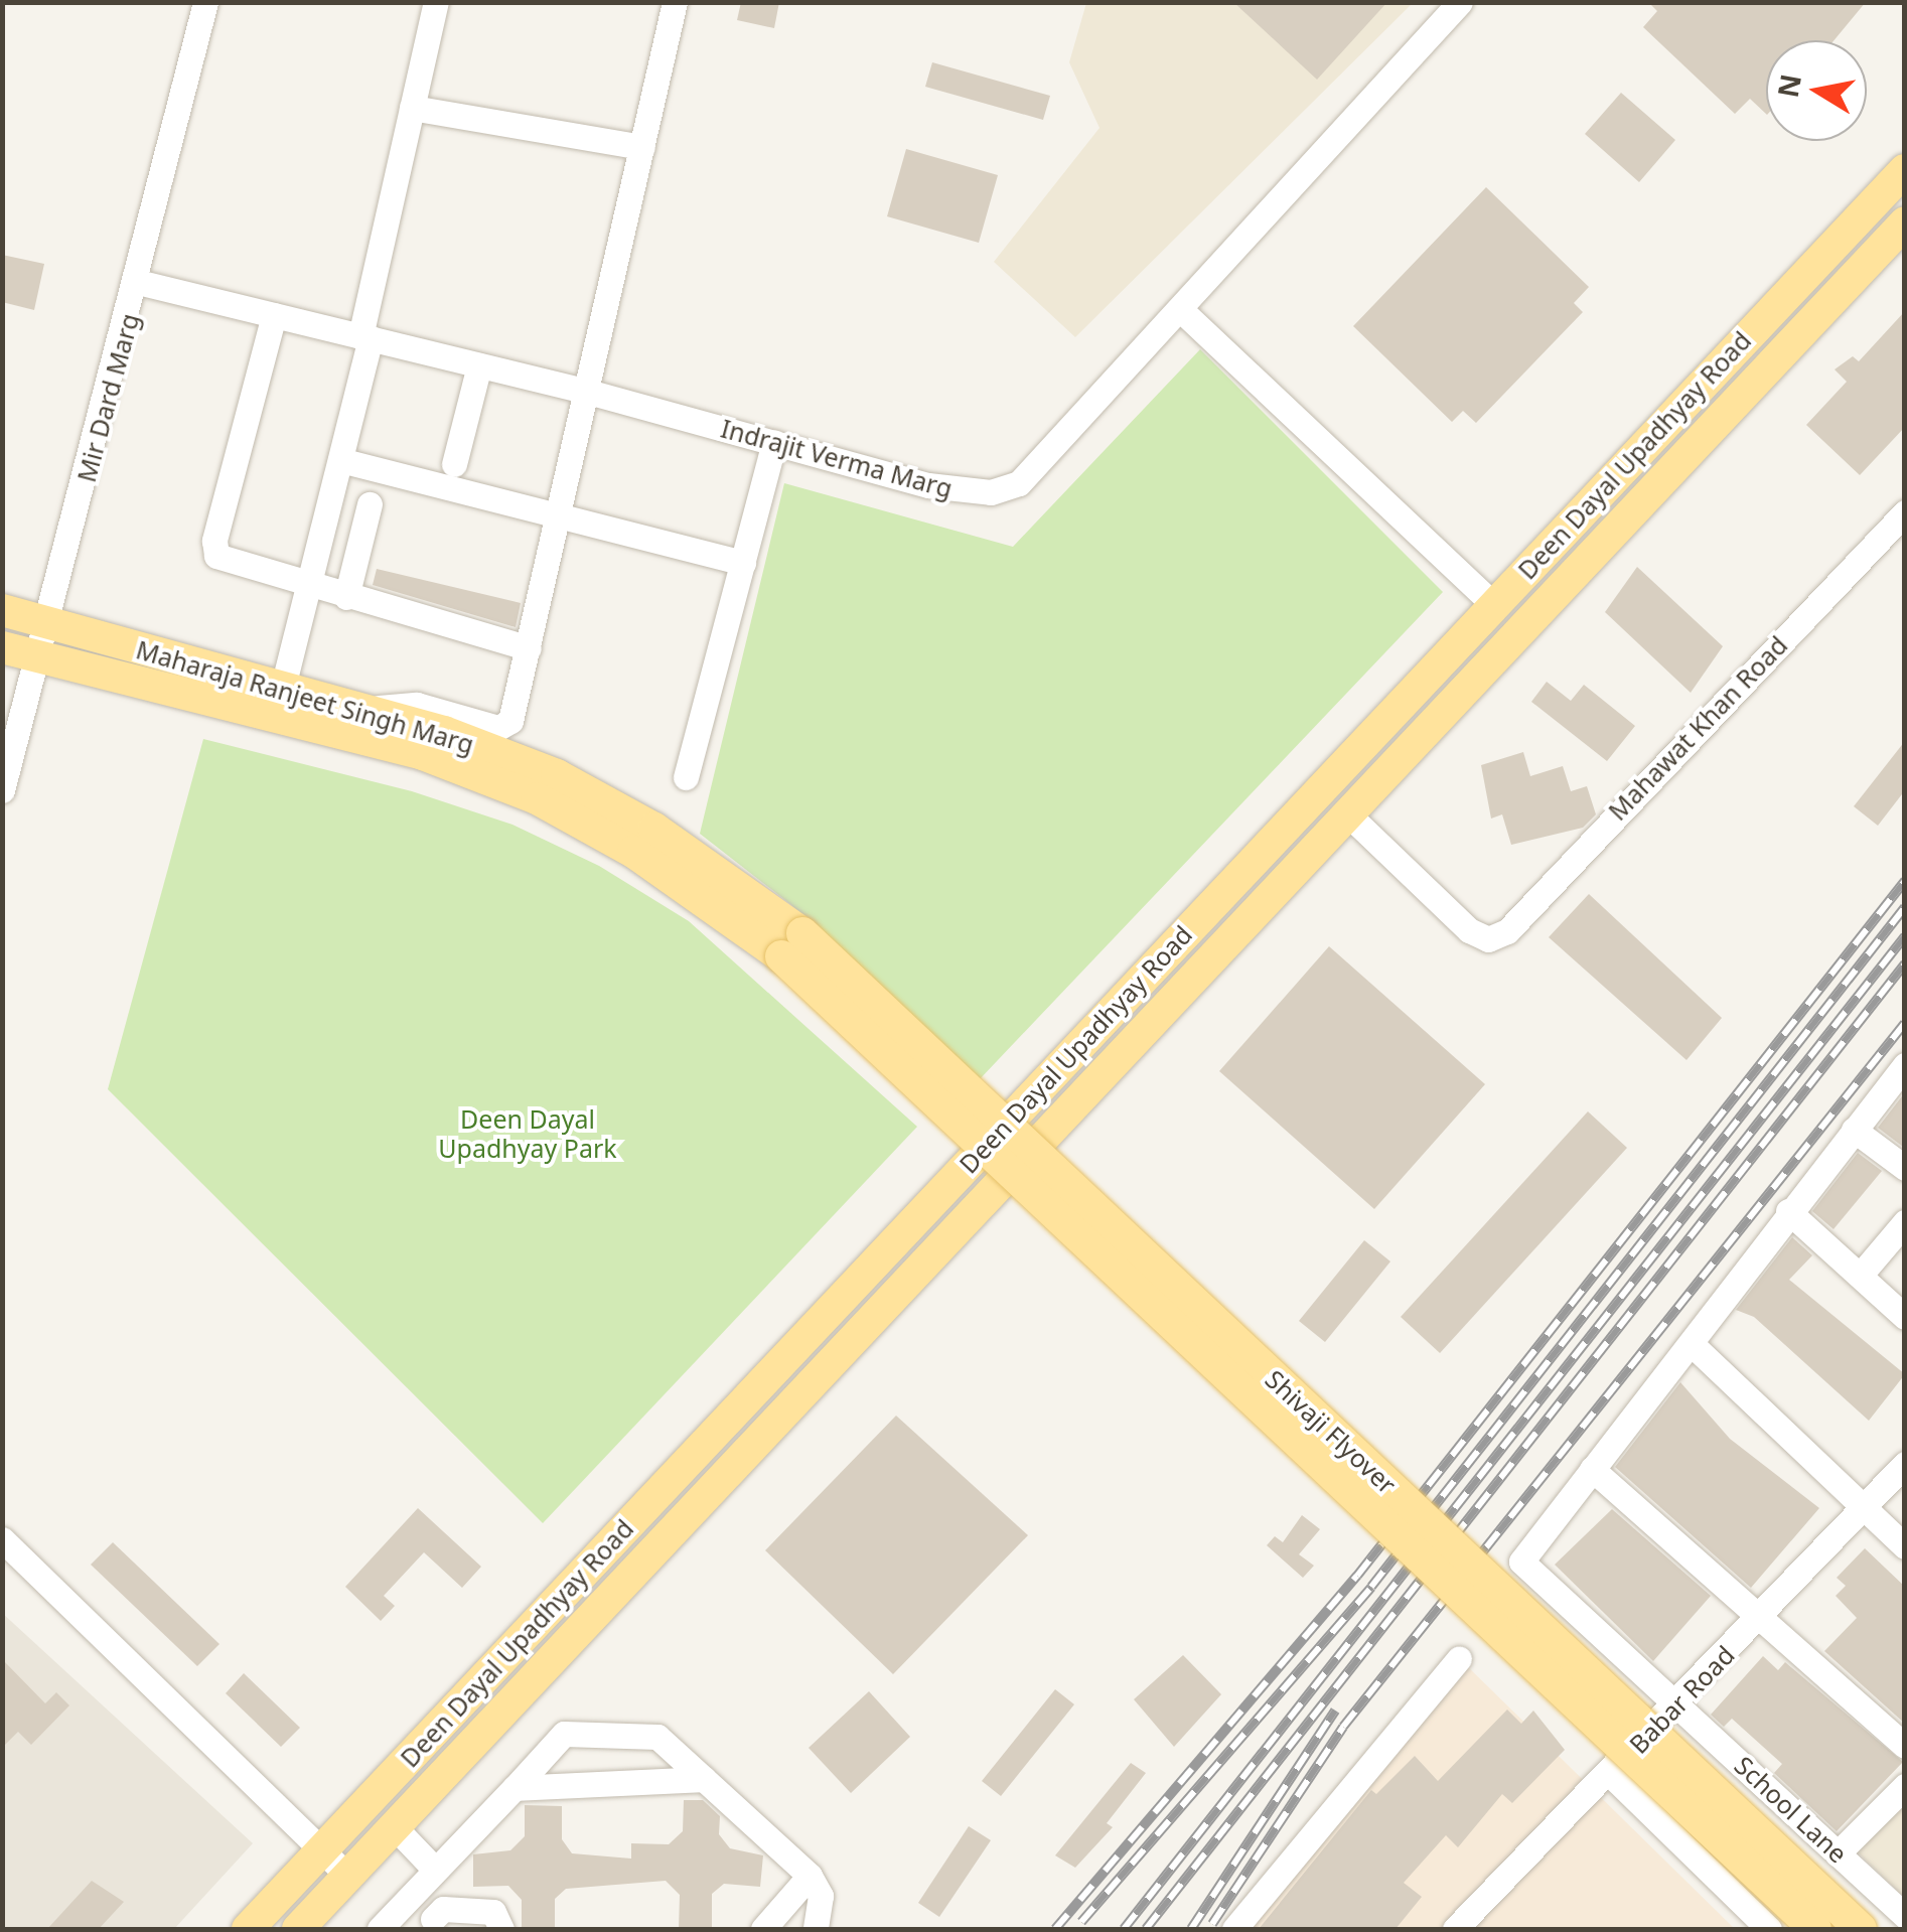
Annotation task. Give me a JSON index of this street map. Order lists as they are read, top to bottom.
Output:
{
  "streets": {
    "main road": ["Deen Dayal Upadhyay Road", "Maharaja Ranjeet Singh Marg", "Shivaji Flyover"],
    "street": [
      "Mir Dard Marg",
      "Indrajit Verma Marg",
      "Mahawat Khan Road",
      "Babar Road",
      "School Lane"
    ]
  },
  "crossings": [
    ["Mir Dard Marg", "Indrajit Verma Marg"],
    ["Mir Dard Marg", "Maharaja Ranjeet Singh Marg"],
    ["Deen Dayal Upadhyay Road", "Mahawat Khan Road"],
    ["Maharaja Ranjeet Singh Marg", "Shivaji Flyover"],
    ["Babar Road", "School Lane"]
  ],
  "parks": ["Deen Dayal Upadhyay Park"],
  "north": "left"
}
